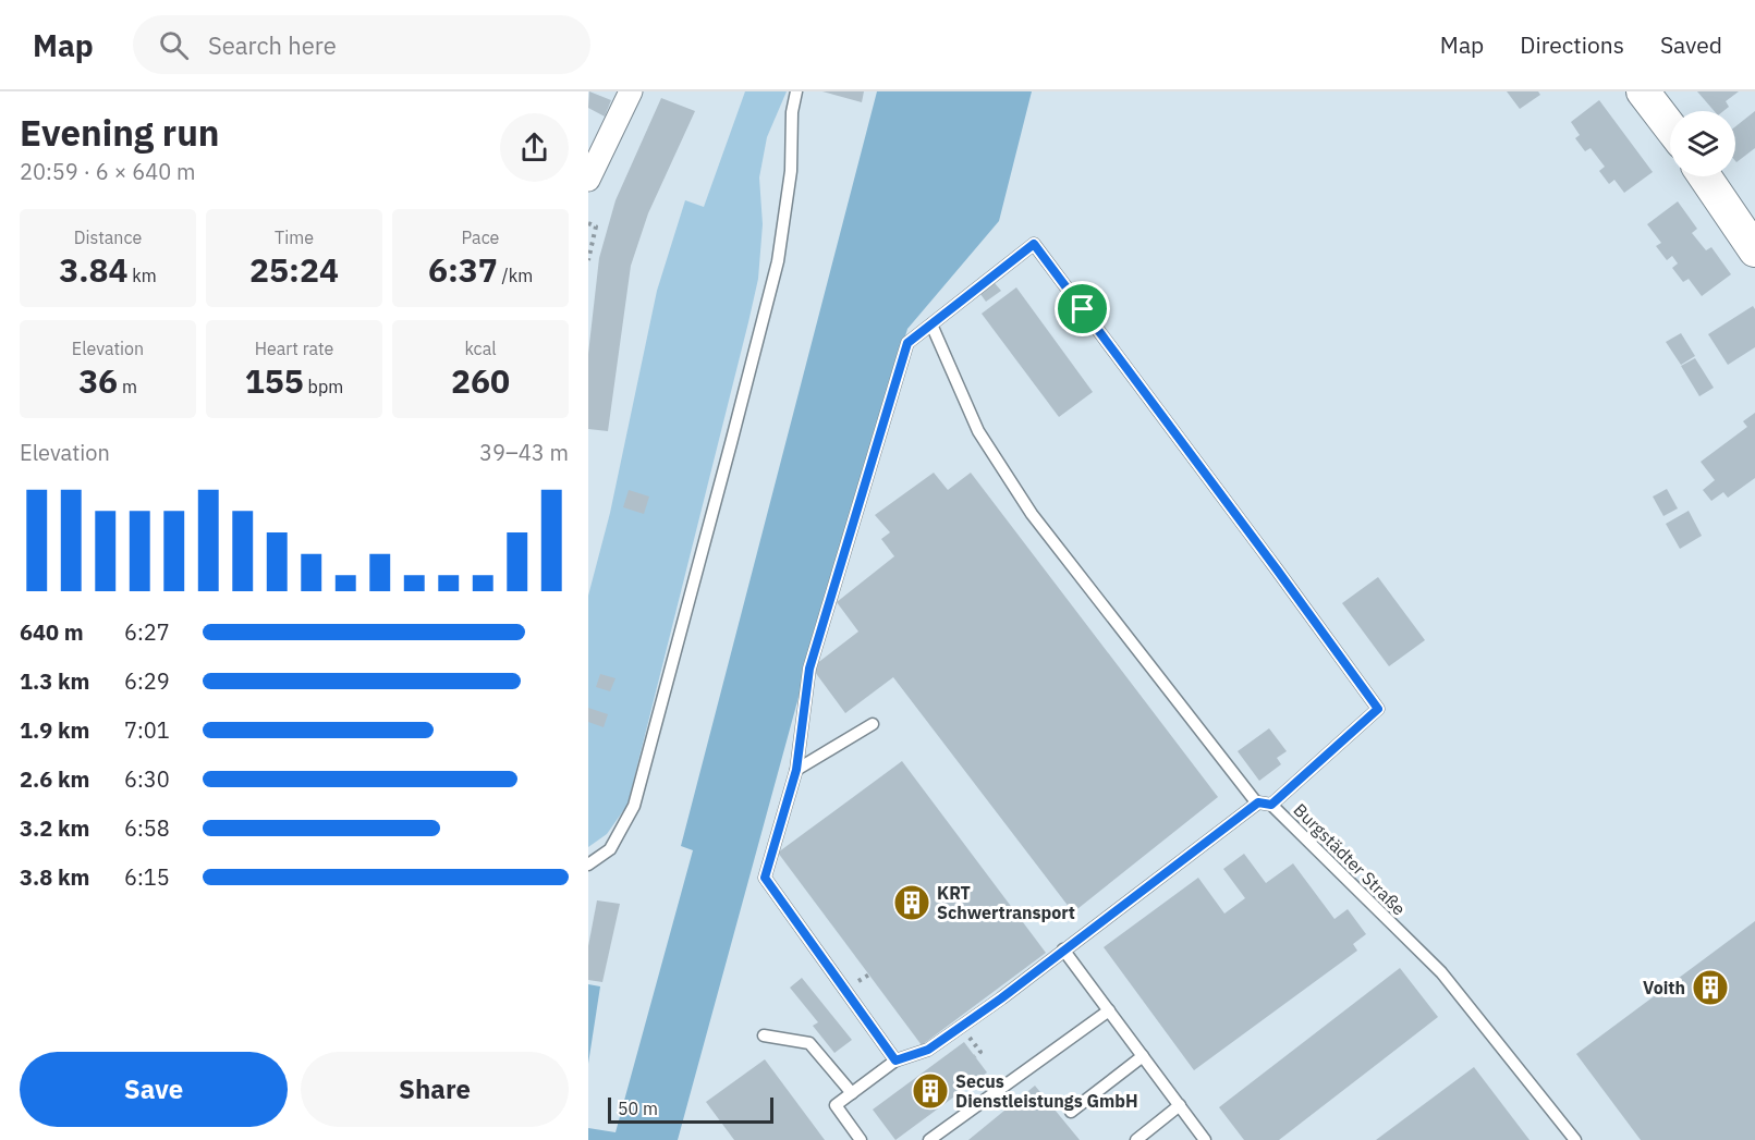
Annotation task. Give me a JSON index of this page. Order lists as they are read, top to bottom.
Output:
{
  "streets": {
    "lane": ["Burgstädter Straße"]
  },
  "places": {
    "building": ["KRT Schwertransport", "Voith", "Secus Dienstleistungs GmbH"]
  },
  "scale_bar": "50 m",
  "page": {
    "header": "Map",
    "search": "Search here",
    "nav": ["Map", "Directions", "Saved"],
    "heading": ["Evening run", "20:59 · 6 × 640 m"],
    "stats": [
      ["Distance", "3.84 km"],
      ["Time", "25:24"],
      ["Pace", "6:37 /km"],
      ["Elevation", "36 m"],
      ["Heart rate", "155 bpm"],
      ["kcal", "260"]
    ],
    "chart": ["Elevation", "39–43 m"],
    "list": [
      {
        "name": "640 m",
        "note": "6:27"
      },
      {
        "name": "1.3 km",
        "note": "6:29"
      },
      {
        "name": "1.9 km",
        "note": "7:01"
      },
      {
        "name": "2.6 km",
        "note": "6:30"
      },
      {
        "name": "3.2 km",
        "note": "6:58"
      },
      {
        "name": "3.8 km",
        "note": "6:15"
      }
    ],
    "buttons": ["Save", "Share"],
    "scale": "50 m"
  }
}
